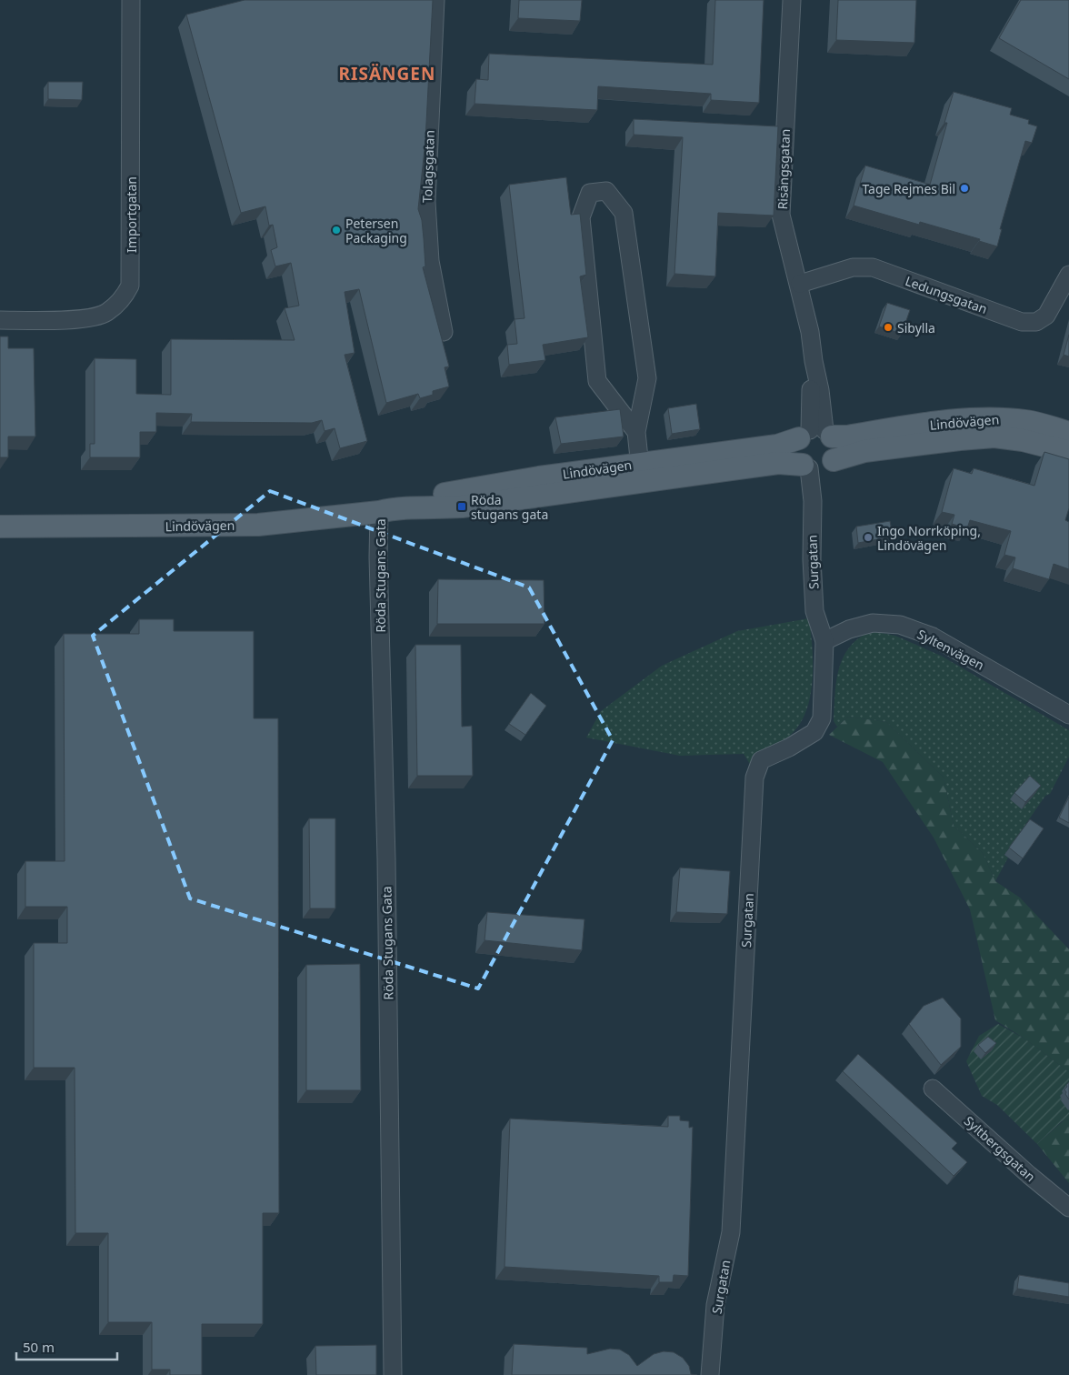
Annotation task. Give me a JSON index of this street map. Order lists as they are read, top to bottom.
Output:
{
  "streets": {
    "main road": ["Lindövägen"],
    "street": [
      "Tolagsgatan",
      "Risängsgatan",
      "Importgatan",
      "Ledungsgatan",
      "Surgatan",
      "Röda Stugans Gata",
      "Syltenvägen",
      "Syltbergsgatan"
    ]
  },
  "crossings": [
    ["Risängsgatan", "Ledungsgatan"],
    ["Risängsgatan", "Lindövägen"],
    ["Lindövägen", "Surgatan"],
    ["Lindövägen", "Röda Stugans Gata"],
    ["Surgatan", "Syltenvägen"]
  ],
  "districts": ["RISÄNGEN"],
  "places": {
    "other": [
      "Tage Rejmes Bil",
      "Petersen Packaging",
      "Sibylla",
      "Ingo Norrköping, Lindövägen"
    ],
    "transit": ["Röda stugans gata"]
  },
  "scale_bar": "50 m"
}
